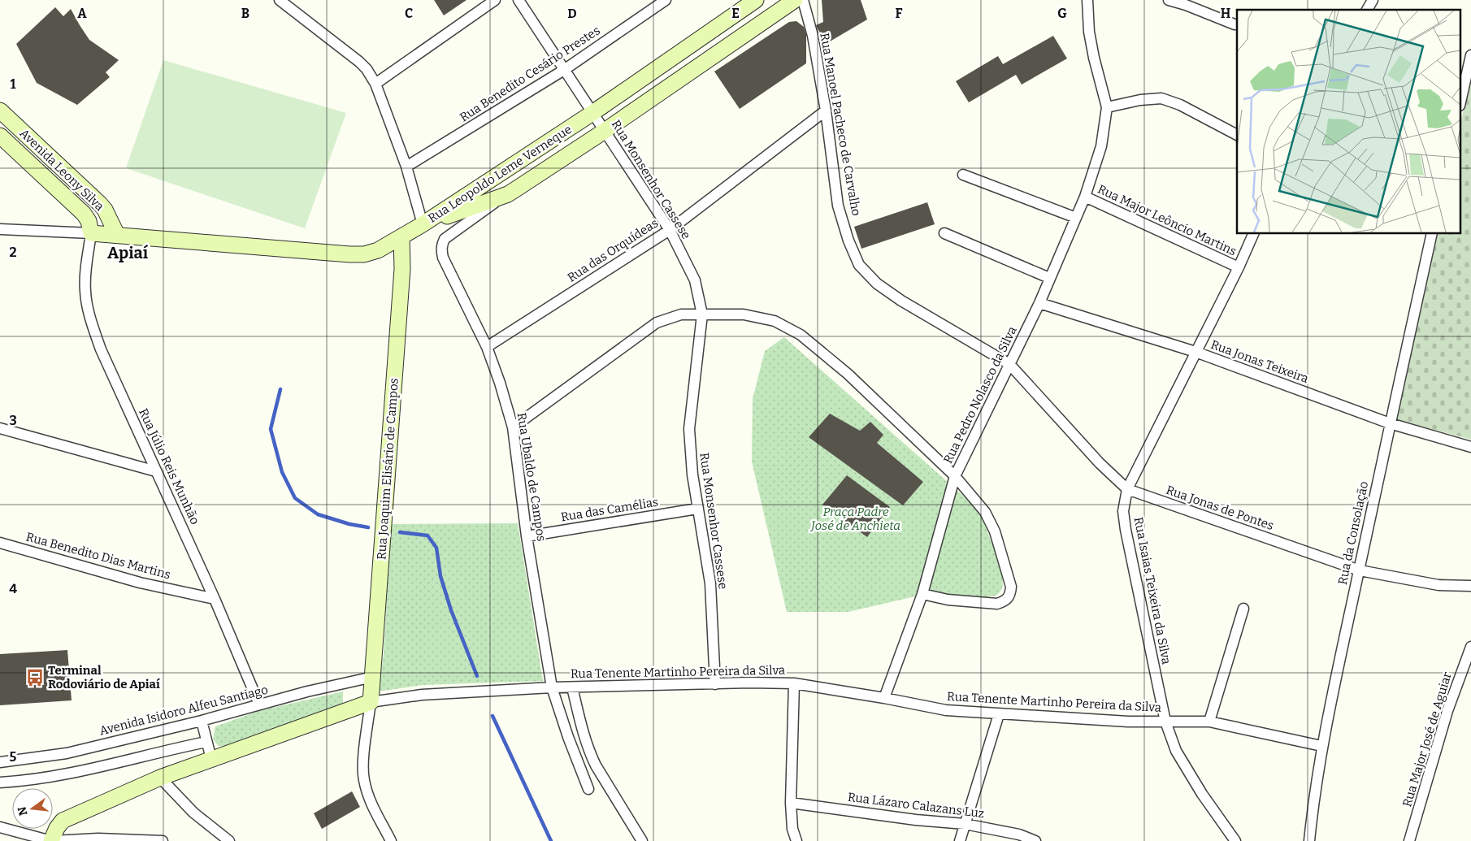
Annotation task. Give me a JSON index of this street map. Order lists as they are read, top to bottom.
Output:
{
  "streets": {
    "main road": ["Avenida Leony Silva", "Rua Leopoldo Leme Verneque", "Rua Joaquim Elisário de Campos"],
    "street": [
      "Rua Benedito Cesário Prestes",
      "Rua Manoel Pacheco de Carvalho",
      "Rua Monsenhor Cassese",
      "Rua Major Leôncio Martins",
      "Rua das Orquídeas",
      "Rua Jonas Teixeira",
      "Rua Pedro Nolasco da Silva",
      "Rua Júlio Reis Munhão",
      "Rua Ubaldo de Campos",
      "Rua Jonas de Pontes",
      "Rua das Camélias",
      "Rua da Consolação",
      "Rua Benedito Dias Martins",
      "Rua Isaias Teixeira da Silva",
      "Rua Tenente Martinho Pereira da Silva",
      "Avenida Isidoro Alfeu Santiago",
      "Rua Major José de Aguiar",
      "Rua Lázaro Calazans Luz"
    ]
  },
  "crossings": [
    ["Rua Benedito Cesário Prestes", "Rua Monsenhor Cassese"],
    ["Rua Manoel Pacheco de Carvalho", "Rua das Orquídeas"],
    ["Rua Manoel Pacheco de Carvalho", "Rua Pedro Nolasco da Silva"],
    ["Rua Manoel Pacheco de Carvalho", "Rua Jonas de Pontes"],
    ["Rua Leopoldo Leme Verneque", "Rua Monsenhor Cassese"],
    ["Rua Leopoldo Leme Verneque", "Rua Ubaldo de Campos"],
    ["Rua Monsenhor Cassese", "Rua das Orquídeas"],
    ["Rua Monsenhor Cassese", "Rua das Camélias"],
    ["Rua Monsenhor Cassese", "Rua Tenente Martinho Pereira da Silva"],
    ["Rua Major Leôncio Martins", "Rua Pedro Nolasco da Silva"],
    ["Rua Major Leôncio Martins", "Rua Isaias Teixeira da Silva"],
    ["Rua das Orquídeas", "Rua Ubaldo de Campos"],
    ["Rua Jonas Teixeira", "Rua Pedro Nolasco da Silva"],
    ["Rua Jonas Teixeira", "Rua da Consolação"],
    ["Rua Jonas Teixeira", "Rua Isaias Teixeira da Silva"],
    ["Rua Pedro Nolasco da Silva", "Rua Jonas de Pontes"],
    ["Rua Pedro Nolasco da Silva", "Rua Tenente Martinho Pereira da Silva"],
    ["Rua Júlio Reis Munhão", "Rua Benedito Dias Martins"],
    ["Rua Júlio Reis Munhão", "Avenida Isidoro Alfeu Santiago"],
    ["Rua Joaquim Elisário de Campos", "Rua Tenente Martinho Pereira da Silva"],
    ["Rua Joaquim Elisário de Campos", "Avenida Isidoro Alfeu Santiago"],
    ["Rua Ubaldo de Campos", "Rua das Camélias"],
    ["Rua Ubaldo de Campos", "Rua Tenente Martinho Pereira da Silva"],
    ["Rua Jonas de Pontes", "Rua da Consolação"],
    ["Rua Jonas de Pontes", "Rua Isaias Teixeira da Silva"],
    ["Rua da Consolação", "Rua Tenente Martinho Pereira da Silva"],
    ["Rua Isaias Teixeira da Silva", "Rua Tenente Martinho Pereira da Silva"]
  ],
  "districts": ["Apiaí"],
  "parks": ["Praça Padre José de Anchieta"],
  "places": {
    "bus stop": ["Terminal Rodoviário de Apiaí"]
  },
  "north": "left",
  "grid": {
    "columns": [
      "A",
      "B",
      "C",
      "D",
      "E",
      "F",
      "G",
      "H"
    ],
    "rows": [
      "1",
      "2",
      "3",
      "4",
      "5"
    ]
  }
}
